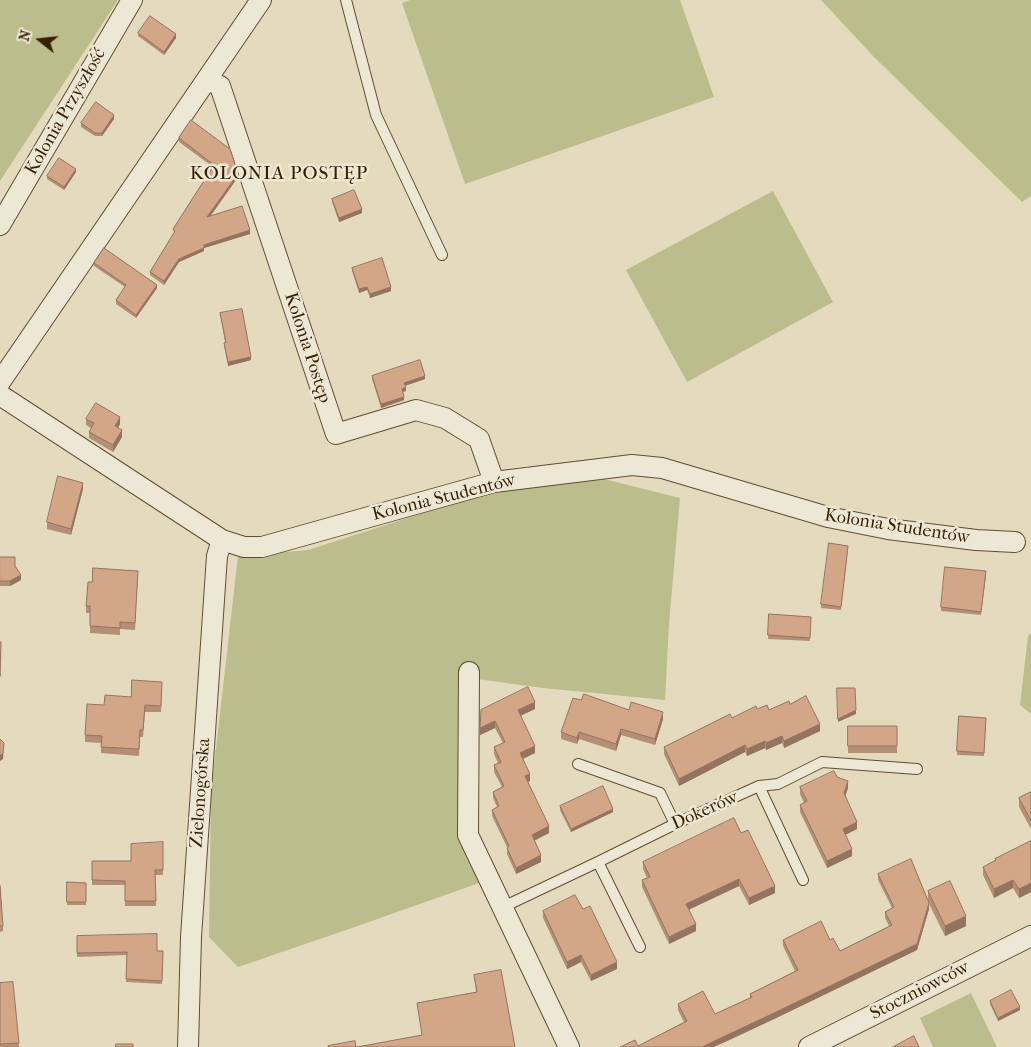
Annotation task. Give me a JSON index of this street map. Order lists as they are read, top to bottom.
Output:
{
  "streets": {
    "street": [
      "Kolonia Przyszłość",
      "Kolonia Postęp",
      "Kolonia Studentów",
      "Zielonogórska",
      "Stoczniowców"
    ],
    "lane": ["Dokerów"]
  },
  "crossings": [
    ["Kolonia Postęp", "Kolonia Studentów"],
    ["Kolonia Studentów", "Zielonogórska"]
  ],
  "districts": ["KOLONIA POSTĘP"],
  "north": "left"
}
